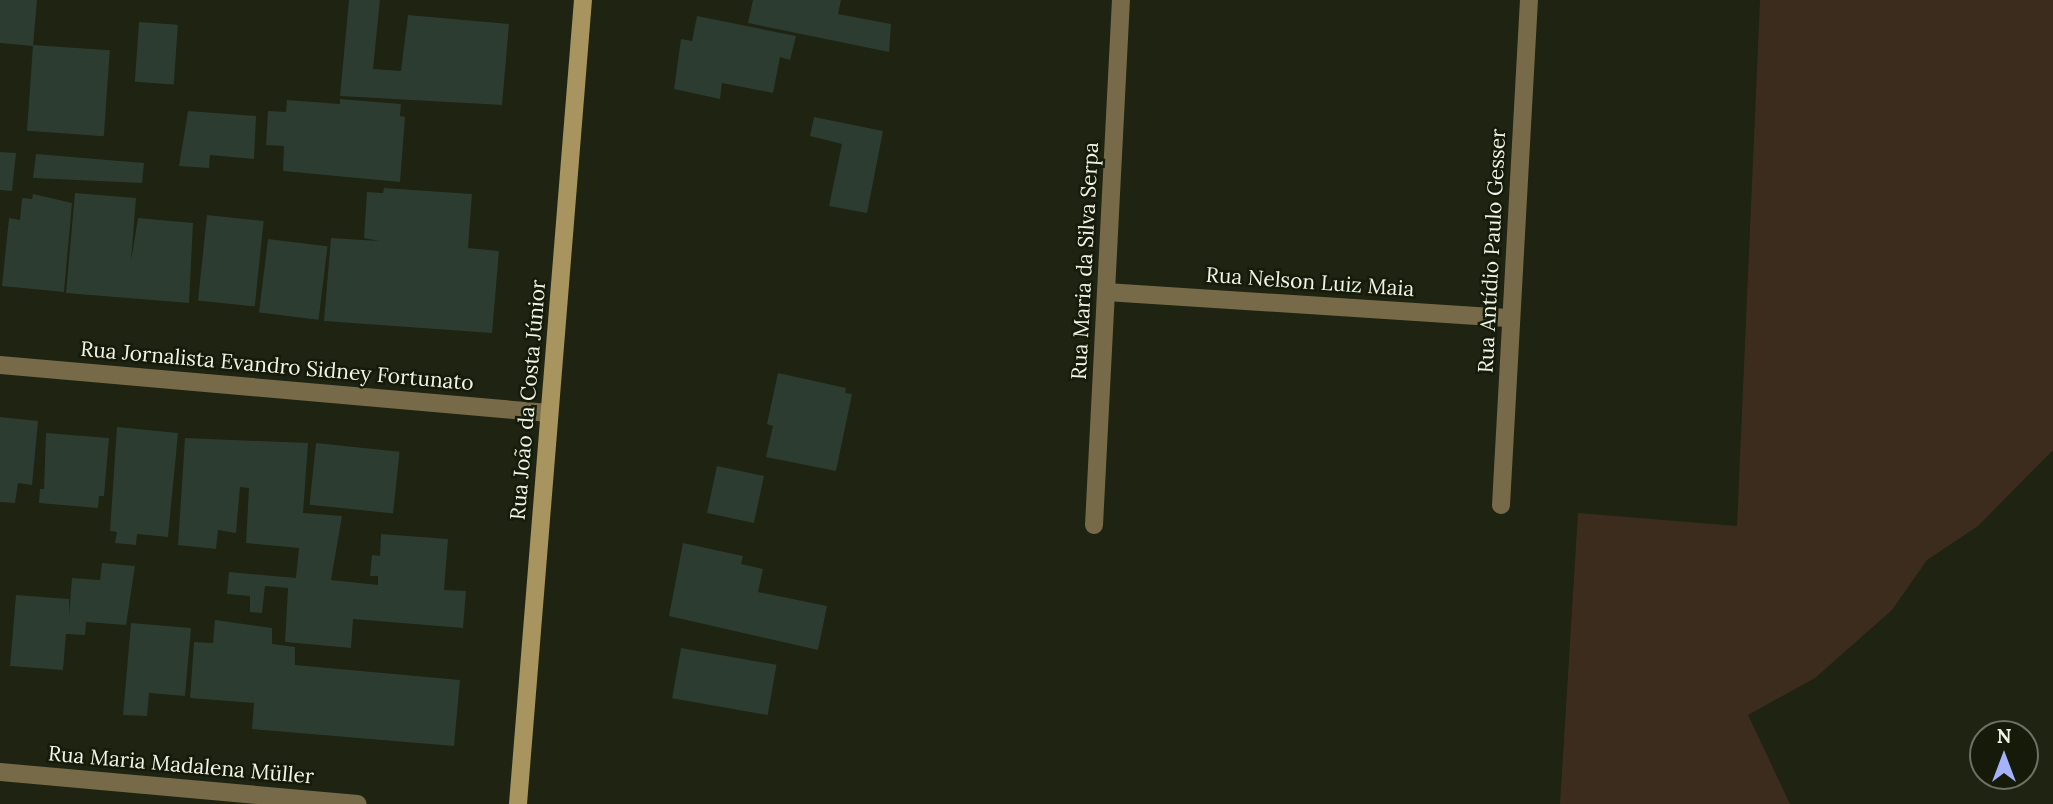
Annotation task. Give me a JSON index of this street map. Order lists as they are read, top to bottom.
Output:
{
  "streets": {
    "main road": ["Rua João da Costa Júnior"],
    "street": [
      "Rua Antídio Paulo Gesser",
      "Rua Maria da Silva Serpa",
      "Rua Nelson Luiz Maia",
      "Rua Jornalista Evandro Sidney Fortunato",
      "Rua Maria Madalena Müller"
    ]
  },
  "crossings": [
    ["Rua Antídio Paulo Gesser", "Rua Nelson Luiz Maia"],
    ["Rua Maria da Silva Serpa", "Rua Nelson Luiz Maia"],
    ["Rua Jornalista Evandro Sidney Fortunato", "Rua João da Costa Júnior"]
  ],
  "north": "top"
}
